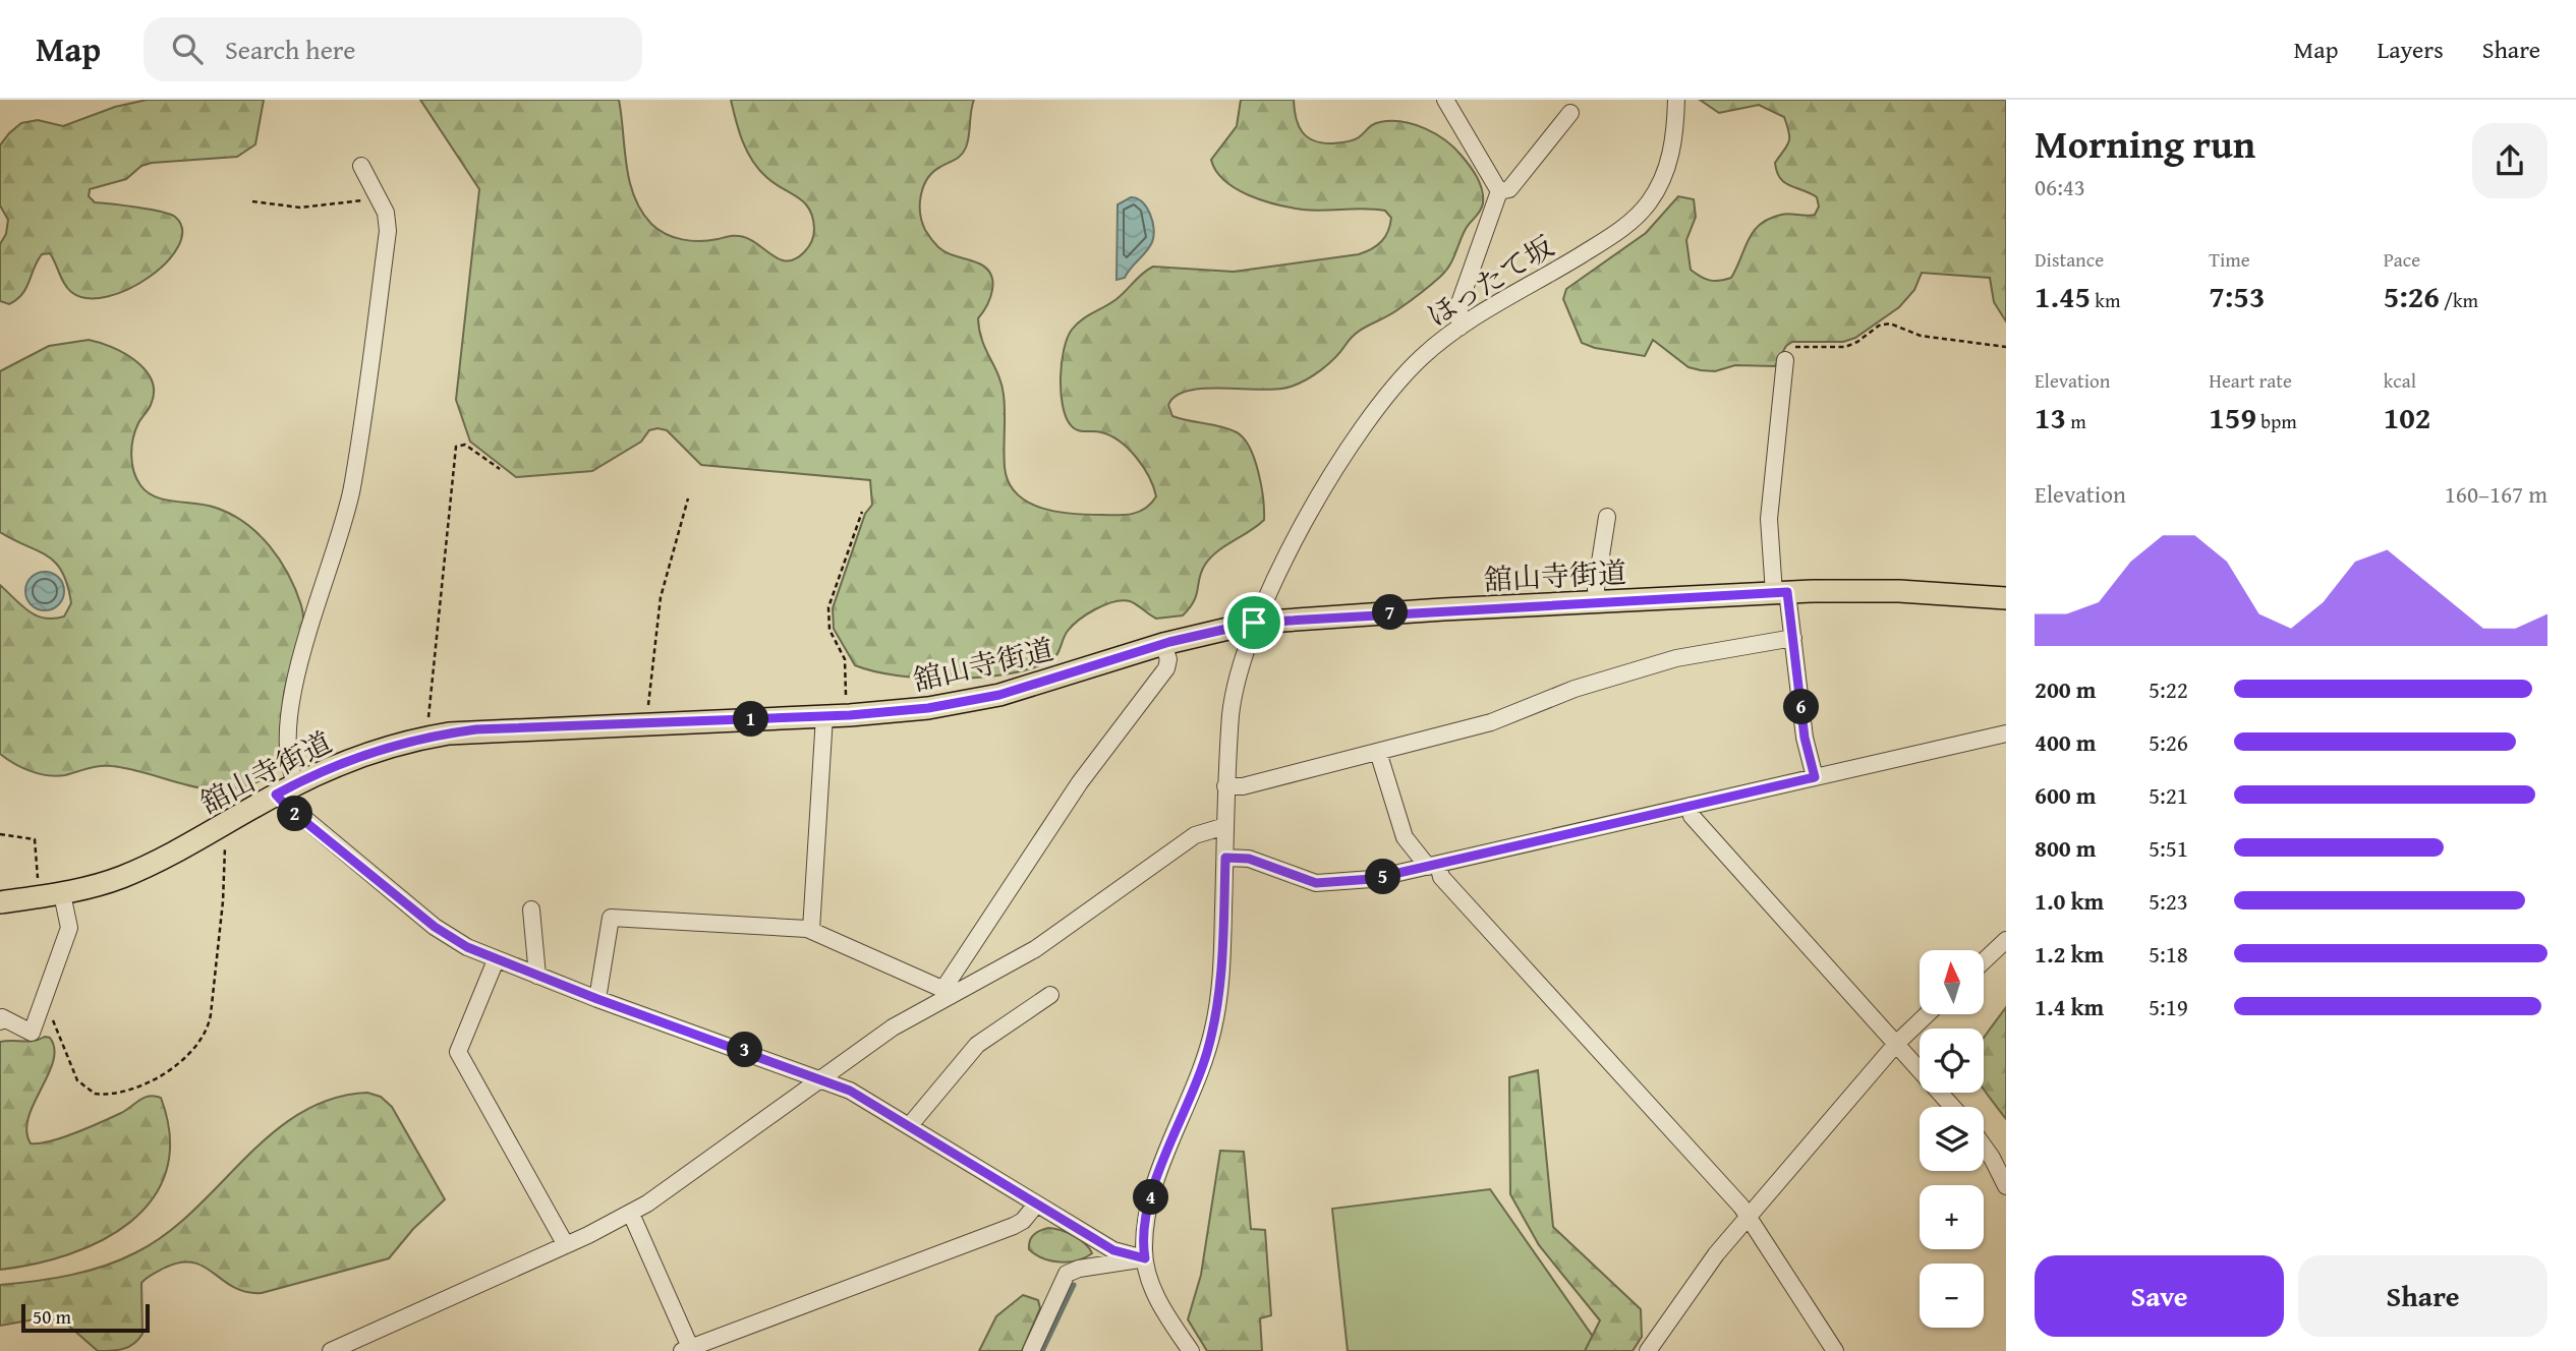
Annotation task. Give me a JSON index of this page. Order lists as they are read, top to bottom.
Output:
{
  "streets": {
    "main road": ["舘山寺街道"],
    "street": ["ほったて坂"]
  },
  "crossings": [
    ["ほったて坂", "舘山寺街道"]
  ],
  "scale_bar": "50 m",
  "north": "top",
  "page": {
    "header": "Map",
    "search": "Search here",
    "nav": ["Map", "Layers", "Share"],
    "heading": ["Morning run", "06:43"],
    "stats": [
      ["Distance", "1.45 km"],
      ["Time", "7:53"],
      ["Pace", "5:26 /km"],
      ["Elevation", "13 m"],
      ["Heart rate", "159 bpm"],
      ["kcal", "102"]
    ],
    "chart": ["Elevation", "160–167 m"],
    "pins": [
      "7",
      "6",
      "1",
      "2",
      "5",
      "3",
      "4"
    ],
    "list": [
      {
        "name": "200 m",
        "note": "5:22"
      },
      {
        "name": "400 m",
        "note": "5:26"
      },
      {
        "name": "600 m",
        "note": "5:21"
      },
      {
        "name": "800 m",
        "note": "5:51"
      },
      {
        "name": "1.0 km",
        "note": "5:23"
      },
      {
        "name": "1.2 km",
        "note": "5:18"
      },
      {
        "name": "1.4 km",
        "note": "5:19"
      }
    ],
    "map_buttons": ["+", "−"],
    "buttons": ["Save", "Share"],
    "scale": "50 m"
  }
}
